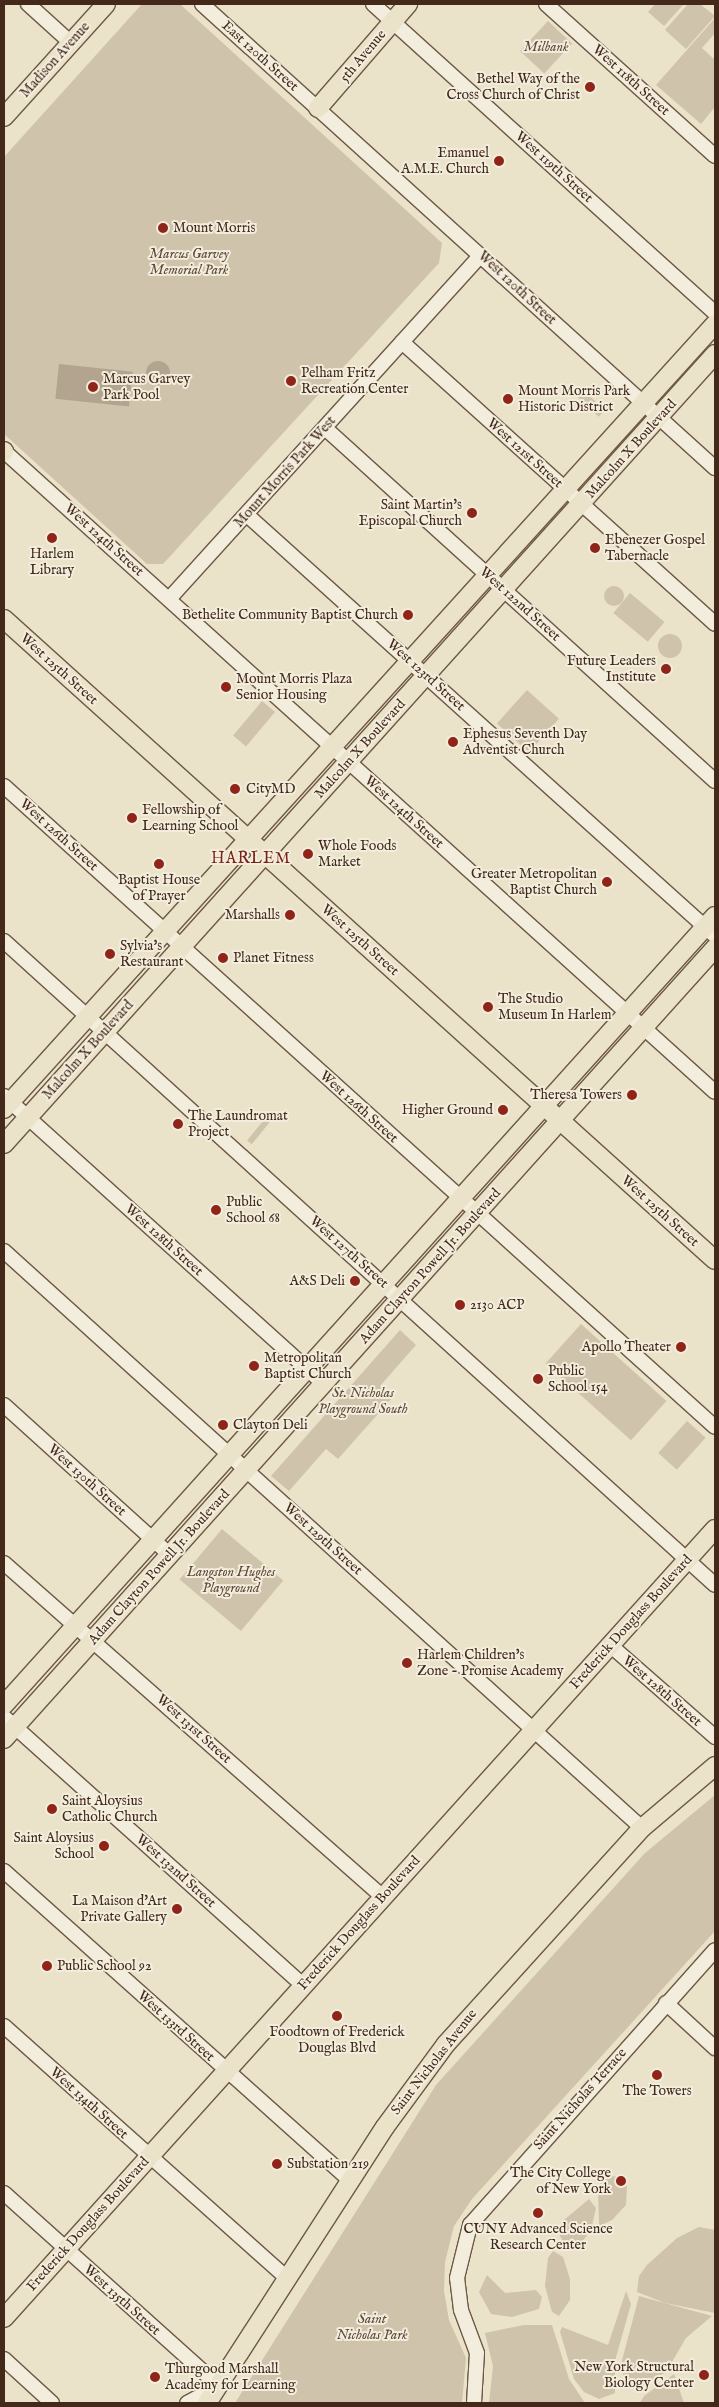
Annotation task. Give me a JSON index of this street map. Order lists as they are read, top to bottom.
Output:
{
  "streets": {
    "main road": [
      "5th Avenue",
      "Madison Avenue",
      "Malcolm X Boulevard",
      "West 125th Street",
      "Adam Clayton Powell Jr. Boulevard",
      "Frederick Douglass Boulevard",
      "Saint Nicholas Avenue"
    ],
    "street": [
      "East 120th Street",
      "West 118th Street",
      "West 119th Street",
      "West 120th Street",
      "West 121st Street",
      "Mount Morris Park West",
      "West 124th Street",
      "West 122nd Street",
      "West 123rd Street",
      "West 126th Street",
      "West 128th Street",
      "West 127th Street",
      "West 130th Street",
      "West 129th Street",
      "West 131st Street",
      "West 132nd Street",
      "West 133rd Street",
      "Saint Nicholas Terrace",
      "West 134th Street",
      "West 135th Street"
    ]
  },
  "crossings": [
    ["East 120th Street", "5th Avenue"],
    ["East 120th Street", "West 120th Street"],
    ["5th Avenue", "West 119th Street"],
    ["5th Avenue", "West 120th Street"],
    ["West 120th Street", "Malcolm X Boulevard"],
    ["West 120th Street", "Mount Morris Park West"],
    ["Malcolm X Boulevard", "West 121st Street"],
    ["Malcolm X Boulevard", "West 124th Street"],
    ["Malcolm X Boulevard", "West 122nd Street"],
    ["Malcolm X Boulevard", "West 125th Street"],
    ["Malcolm X Boulevard", "West 123rd Street"],
    ["Malcolm X Boulevard", "West 126th Street"],
    ["Malcolm X Boulevard", "West 128th Street"],
    ["Malcolm X Boulevard", "West 127th Street"],
    ["West 121st Street", "Mount Morris Park West"],
    ["Mount Morris Park West", "West 124th Street"],
    ["Mount Morris Park West", "West 122nd Street"],
    ["Mount Morris Park West", "West 123rd Street"],
    ["West 124th Street", "Adam Clayton Powell Jr. Boulevard"],
    ["West 125th Street", "Adam Clayton Powell Jr. Boulevard"],
    ["West 123rd Street", "Adam Clayton Powell Jr. Boulevard"],
    ["West 126th Street", "Adam Clayton Powell Jr. Boulevard"],
    ["West 128th Street", "Adam Clayton Powell Jr. Boulevard"],
    ["West 128th Street", "Frederick Douglass Boulevard"],
    ["West 127th Street", "Adam Clayton Powell Jr. Boulevard"],
    ["West 127th Street", "Frederick Douglass Boulevard"],
    ["Adam Clayton Powell Jr. Boulevard", "West 130th Street"],
    ["Adam Clayton Powell Jr. Boulevard", "West 129th Street"],
    ["Adam Clayton Powell Jr. Boulevard", "West 131st Street"],
    ["Adam Clayton Powell Jr. Boulevard", "West 132nd Street"],
    ["West 129th Street", "Frederick Douglass Boulevard"],
    ["West 129th Street", "Saint Nicholas Avenue"],
    ["Frederick Douglass Boulevard", "West 131st Street"],
    ["Frederick Douglass Boulevard", "West 132nd Street"],
    ["Frederick Douglass Boulevard", "West 133rd Street"],
    ["Frederick Douglass Boulevard", "West 134th Street"],
    ["Frederick Douglass Boulevard", "West 135th Street"],
    ["West 133rd Street", "Saint Nicholas Avenue"],
    ["Saint Nicholas Avenue", "West 134th Street"],
    ["Saint Nicholas Avenue", "West 135th Street"]
  ],
  "districts": ["HARLEM"],
  "parks": [
    "Milbank",
    "Marcus Garvey Memorial Park",
    "St. Nicholas Playground South",
    "Langston Hughes Playground",
    "Saint Nicholas Park"
  ],
  "places": [
    "Bethel Way of the Cross Church of Christ",
    "Emanuel A.M.E. Church",
    "Mount Morris",
    "Pelham Fritz Recreation Center",
    "Marcus Garvey Park Pool",
    "Mount Morris Park Historic District",
    "Saint Martin's Episcopal Church",
    "Harlem Library",
    "Ebenezer Gospel Tabernacle",
    "Bethelite Community Baptist Church",
    "Future Leaders Institute",
    "Mount Morris Plaza Senior Housing",
    "Ephesus Seventh Day Adventist Church",
    "CityMD",
    "Fellowship of Learning School",
    "Whole Foods Market",
    "Baptist House of Prayer",
    "Greater Metropolitan Baptist Church",
    "Marshalls",
    "Sylvia's Restaurant",
    "Planet Fitness",
    "The Studio Museum In Harlem",
    "Theresa Towers",
    "Higher Ground",
    "The Laundromat Project",
    "Public School 68",
    "A&S Deli",
    "2130 ACP",
    "Apollo Theater",
    "Metropolitan Baptist Church",
    "Public School 154",
    "Clayton Deli",
    "Harlem Children's Zone - Promise Academy",
    "Saint Aloysius Catholic Church",
    "Saint Aloysius School",
    "La Maison d'Art Private Gallery",
    "Public School 92",
    "Foodtown of Frederick Douglas Blvd",
    "The Towers",
    "Substation 219",
    "The City College of New York",
    "CUNY Advanced Science Research Center",
    "New York Structural Biology Center",
    "Thurgood Marshall Academy for Learning"
  ]
}
